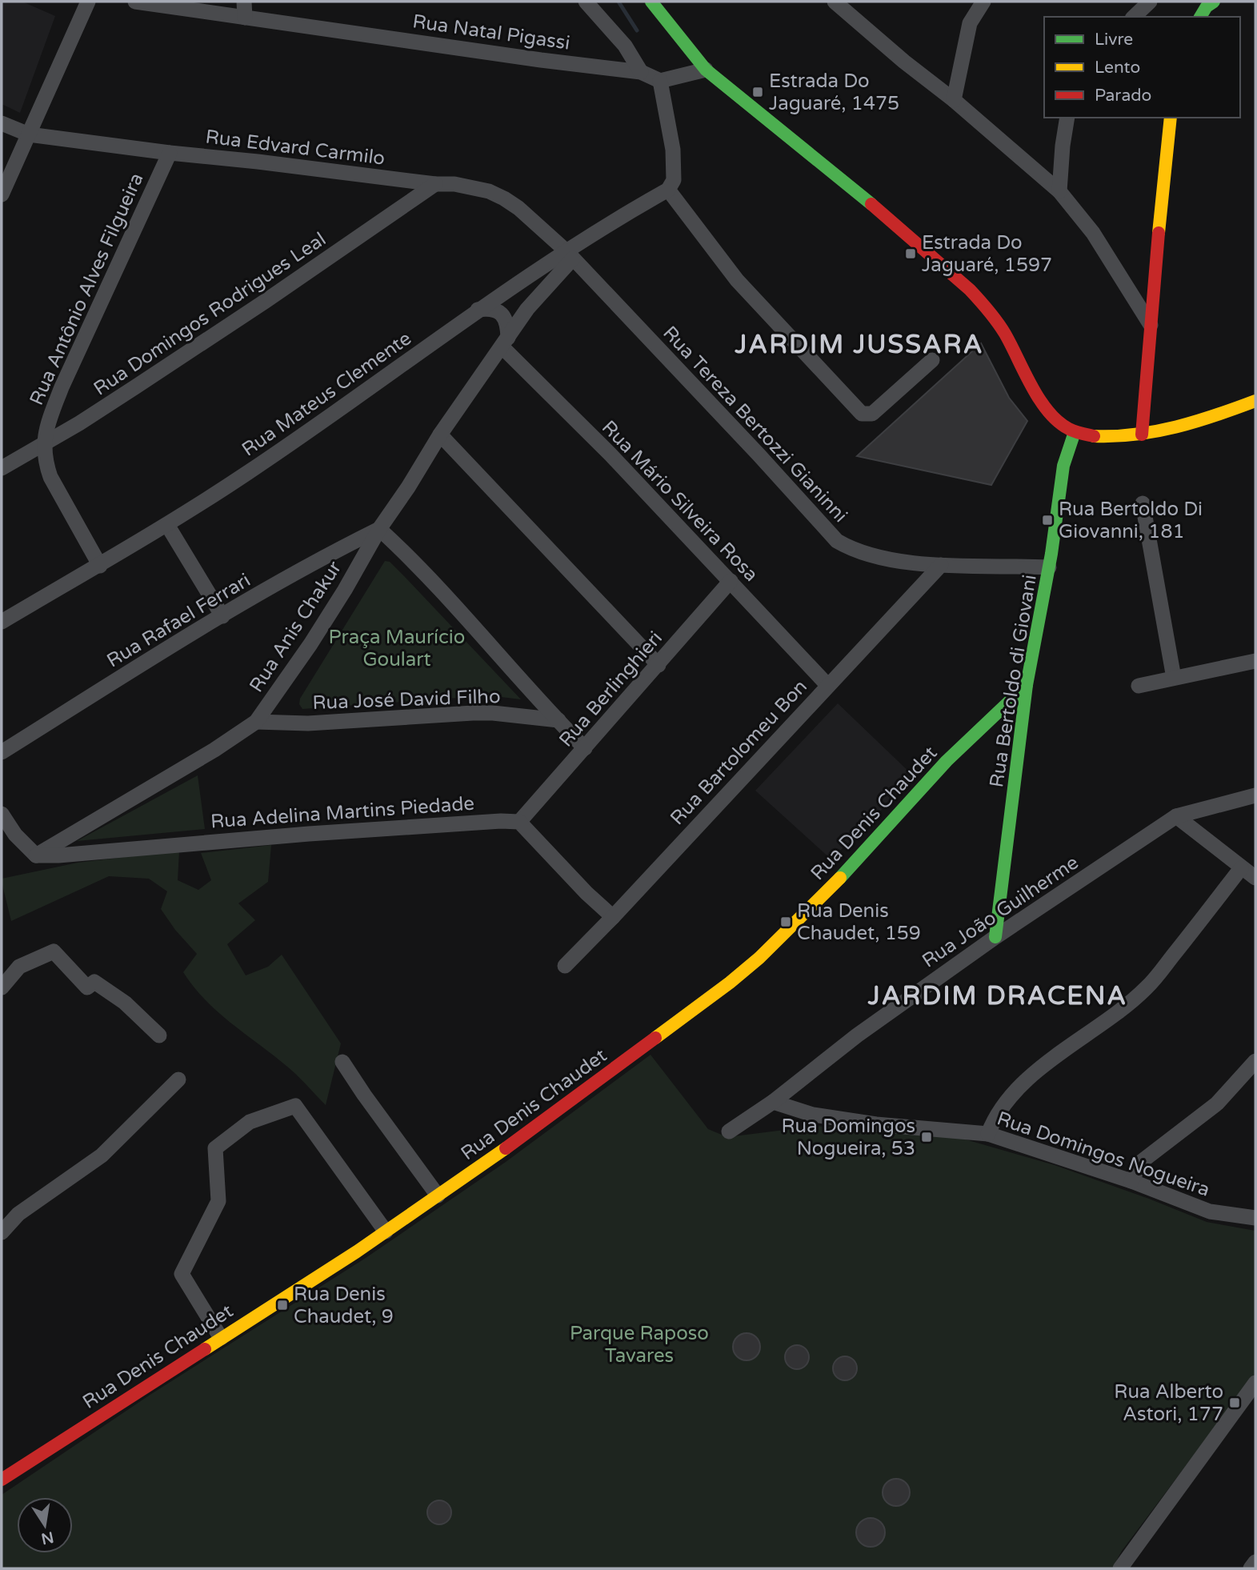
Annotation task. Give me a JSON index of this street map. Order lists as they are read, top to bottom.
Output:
{
  "streets": {
    "street": [
      "Rua Natal Pigassi",
      "Rua Edvard Carmilo",
      "Rua Antônio Alves Filgueira",
      "Rua Domingos Rodrigues Leal",
      "Rua Mateus Clemente",
      "Rua Tereza Bertozzi Gianinni",
      "Rua Mário Silveira Rosa",
      "Rua Rafael Ferrari",
      "Rua Anis Chakur",
      "Rua Bertoldo di Giovani",
      "Rua Berlinghieri",
      "Rua José David Filho",
      "Rua Bartolomeu Bon",
      "Rua Adelina Martins Piedade",
      "Rua Denis Chaudet",
      "Rua João Guilherme",
      "Rua Domingos Nogueira"
    ]
  },
  "crossings": [
    ["Rua Edvard Carmilo", "Rua Antônio Alves Filgueira"],
    ["Rua Edvard Carmilo", "Rua Domingos Rodrigues Leal"],
    ["Rua Edvard Carmilo", "Rua Mateus Clemente"],
    ["Rua Edvard Carmilo", "Rua Tereza Bertozzi Gianinni"],
    ["Rua Edvard Carmilo", "Rua Anis Chakur"],
    ["Rua Antônio Alves Filgueira", "Rua Domingos Rodrigues Leal"],
    ["Rua Mateus Clemente", "Rua Tereza Bertozzi Gianinni"],
    ["Rua Mateus Clemente", "Rua Anis Chakur"],
    ["Rua Tereza Bertozzi Gianinni", "Rua Anis Chakur"],
    ["Rua Tereza Bertozzi Gianinni", "Rua Bertoldo di Giovani"],
    ["Rua Tereza Bertozzi Gianinni", "Rua Bartolomeu Bon"],
    ["Rua Mário Silveira Rosa", "Rua Anis Chakur"],
    ["Rua Mário Silveira Rosa", "Rua Berlinghieri"],
    ["Rua Mário Silveira Rosa", "Rua Bartolomeu Bon"],
    ["Rua Rafael Ferrari", "Rua Anis Chakur"],
    ["Rua Anis Chakur", "Rua José David Filho"],
    ["Rua Anis Chakur", "Rua Adelina Martins Piedade"],
    ["Rua Bertoldo di Giovani", "Rua Denis Chaudet"],
    ["Rua Bertoldo di Giovani", "Rua João Guilherme"],
    ["Rua Berlinghieri", "Rua Adelina Martins Piedade"],
    ["Rua João Guilherme", "Rua Domingos Nogueira"]
  ],
  "districts": ["JARDIM JUSSARA", "JARDIM DRACENA"],
  "parks": ["Praça Maurício Goulart", "Parque Raposo Tavares"],
  "places": {
    "transit": [
      "Estrada Do Jaguaré, 1475",
      "Estrada Do Jaguaré, 1597",
      "Rua Bertoldo Di Giovanni, 181",
      "Rua Denis Chaudet, 159",
      "Rua Domingos Nogueira, 53",
      "Rua Denis Chaudet, 9",
      "Rua Alberto Astori, 177"
    ]
  },
  "legend": ["Livre", "Lento", "Parado"],
  "north": "bottom"
}
